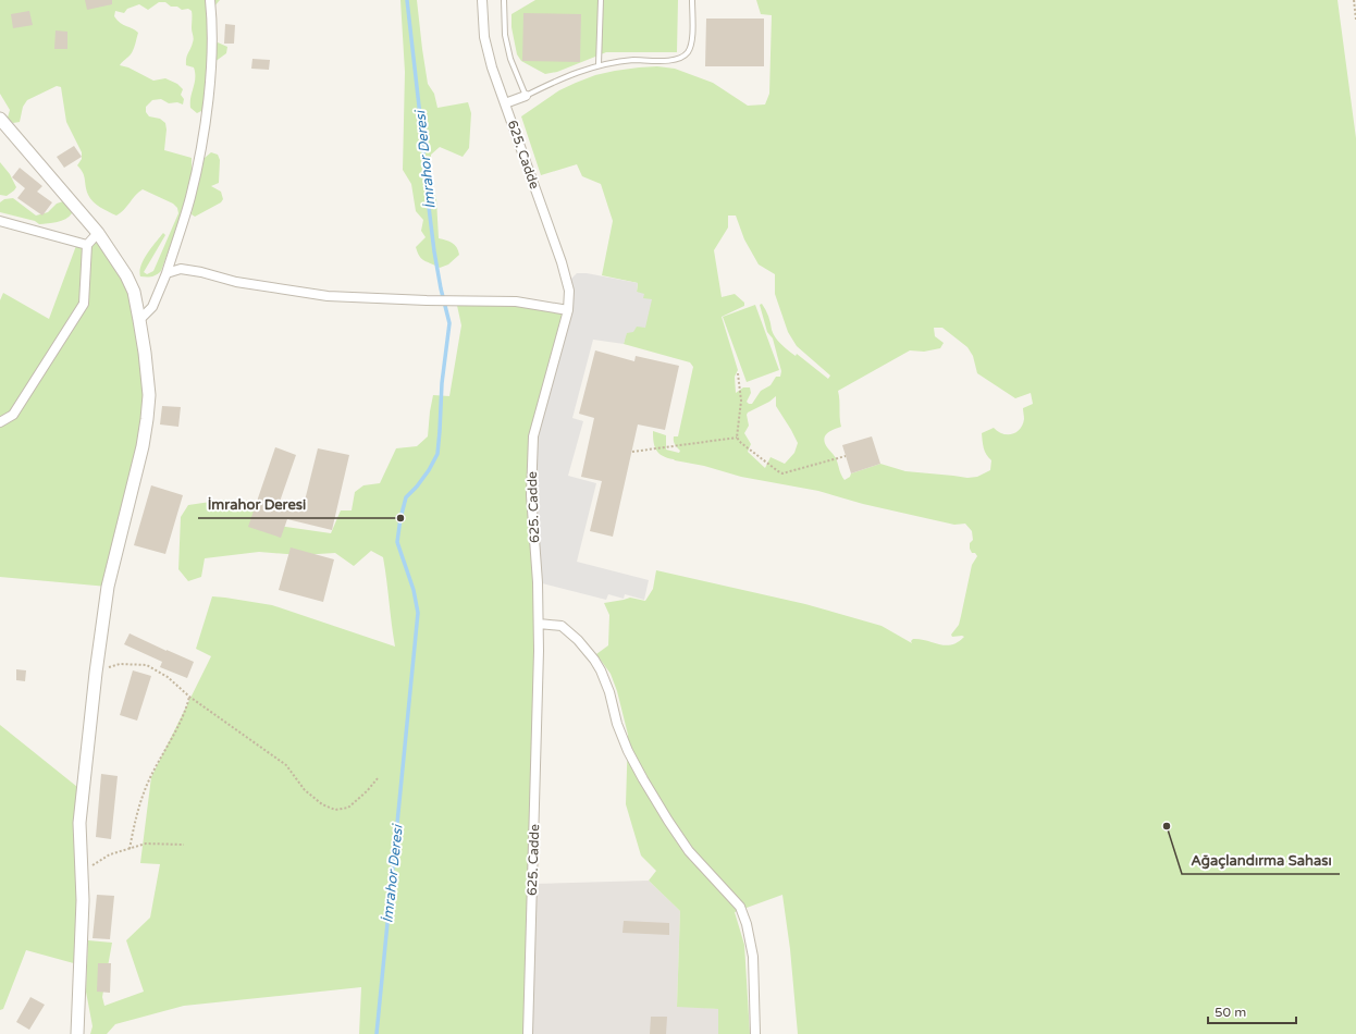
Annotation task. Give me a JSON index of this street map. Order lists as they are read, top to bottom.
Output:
{
  "streets": {
    "street": ["625. Cadde"]
  },
  "water": ["İmrahor Deresi"],
  "places": ["İmrahor Deresi", "Ağaçlandırma Sahası"],
  "scale_bar": "50 m"
}
